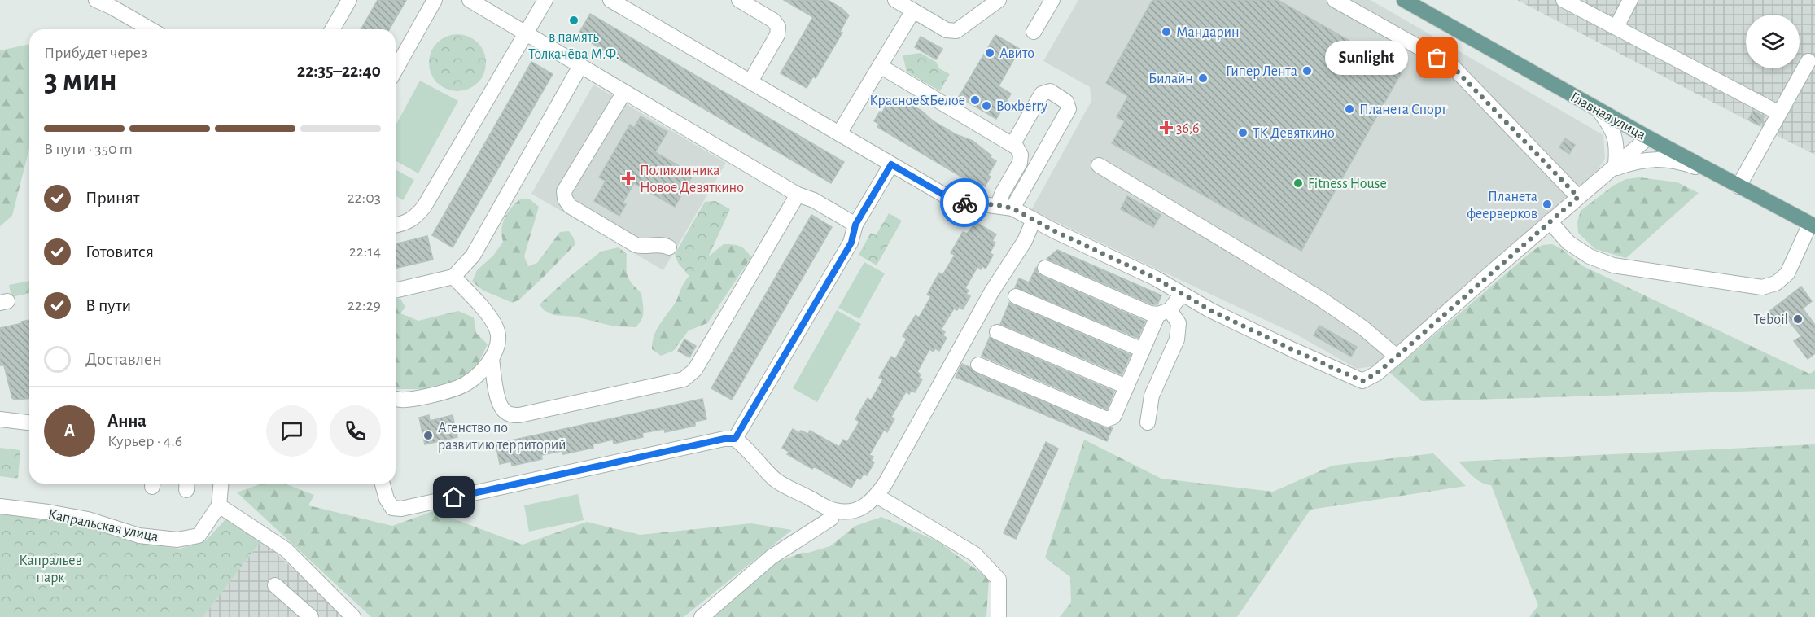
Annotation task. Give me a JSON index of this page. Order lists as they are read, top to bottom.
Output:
{
  "streets": {
    "main road": ["Главная улица"],
    "street": ["Капральская улица"]
  },
  "parks": ["Капральев парк"],
  "places": {
    "other": [
      "в память Толкачёва М.Ф.",
      "Мандарин",
      "Авито",
      "Sunlight",
      "Гипер Лента",
      "Билайн",
      "Красное&Белое",
      "Boxberry",
      "Планета Спорт",
      "ТК Девяткино",
      "Fitness House",
      "Планета феерверков",
      "Teboil",
      "Агенство по развитию территорий"
    ],
    "health": ["36,6", "Поликлиника Новое Девяткино"]
  },
  "page": {
    "heading": ["3 мин", "Прибудет через", "22:35–22:40"],
    "panel": ["Анна", "Курьер · 4.6"],
    "bubble": "Sunlight",
    "bar": "В пути · 350 m",
    "list": [
      ["Принят", "22:03"],
      ["Готовится", "22:14"],
      ["В пути", "22:29"],
      "Доставлен"
    ],
    "round": "А"
  }
}
